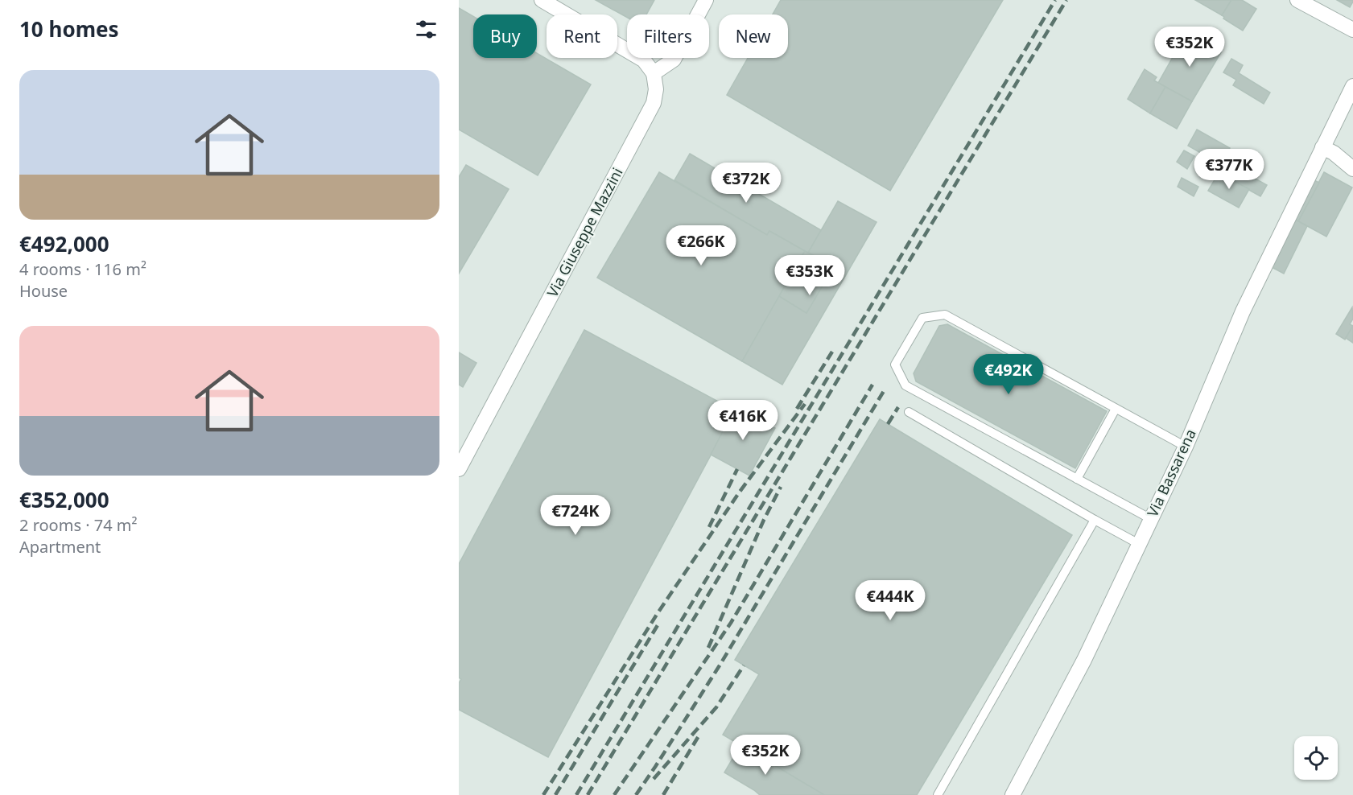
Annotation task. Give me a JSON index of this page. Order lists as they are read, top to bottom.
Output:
{
  "streets": {
    "street": ["Via Giuseppe Mazzini", "Via Bassarena"]
  },
  "page": {
    "heading": "10 homes",
    "chip": [
      "Buy",
      "Rent",
      "Filters",
      "New"
    ],
    "price": [
      "€352K",
      "€377K",
      "€372K",
      "€266K",
      "€353K",
      "€492K",
      "€416K",
      "€724K",
      "€444K",
      "€352K"
    ],
    "list": [
      {
        "name": "€492,000",
        "note": "4 rooms · 116 m² · House"
      },
      {
        "name": "€352,000",
        "note": "2 rooms · 74 m² · Apartment"
      }
    ]
  }
}
